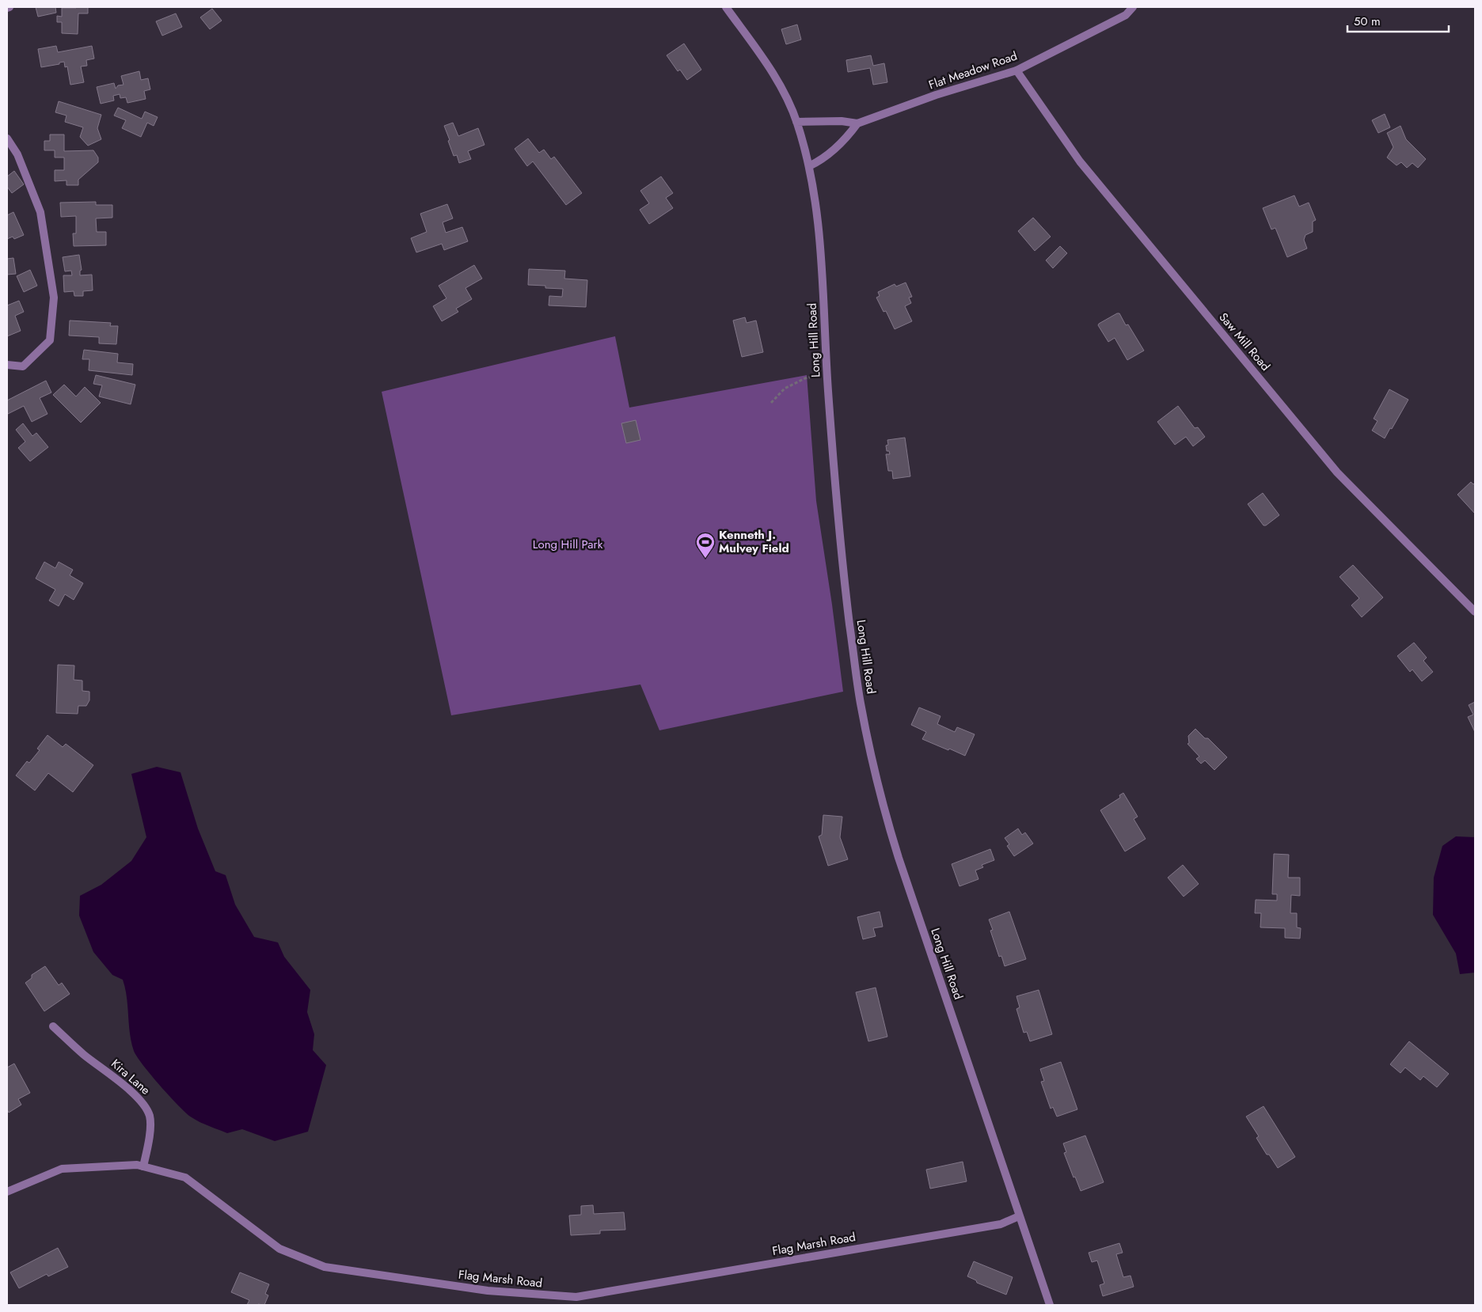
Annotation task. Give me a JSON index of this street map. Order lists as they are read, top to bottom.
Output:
{
  "streets": {
    "street": [
      "Flat Meadow Road",
      "Long Hill Road",
      "Saw Mill Road",
      "Kira Lane",
      "Flag Marsh Road"
    ]
  },
  "crossings": [
    ["Flat Meadow Road", "Long Hill Road"],
    ["Flat Meadow Road", "Saw Mill Road"],
    ["Long Hill Road", "Flag Marsh Road"],
    ["Kira Lane", "Flag Marsh Road"]
  ],
  "parks": ["Long Hill Park"],
  "places": {
    "sports": ["Kenneth J. Mulvey Field"]
  },
  "scale_bar": "50 m"
}
